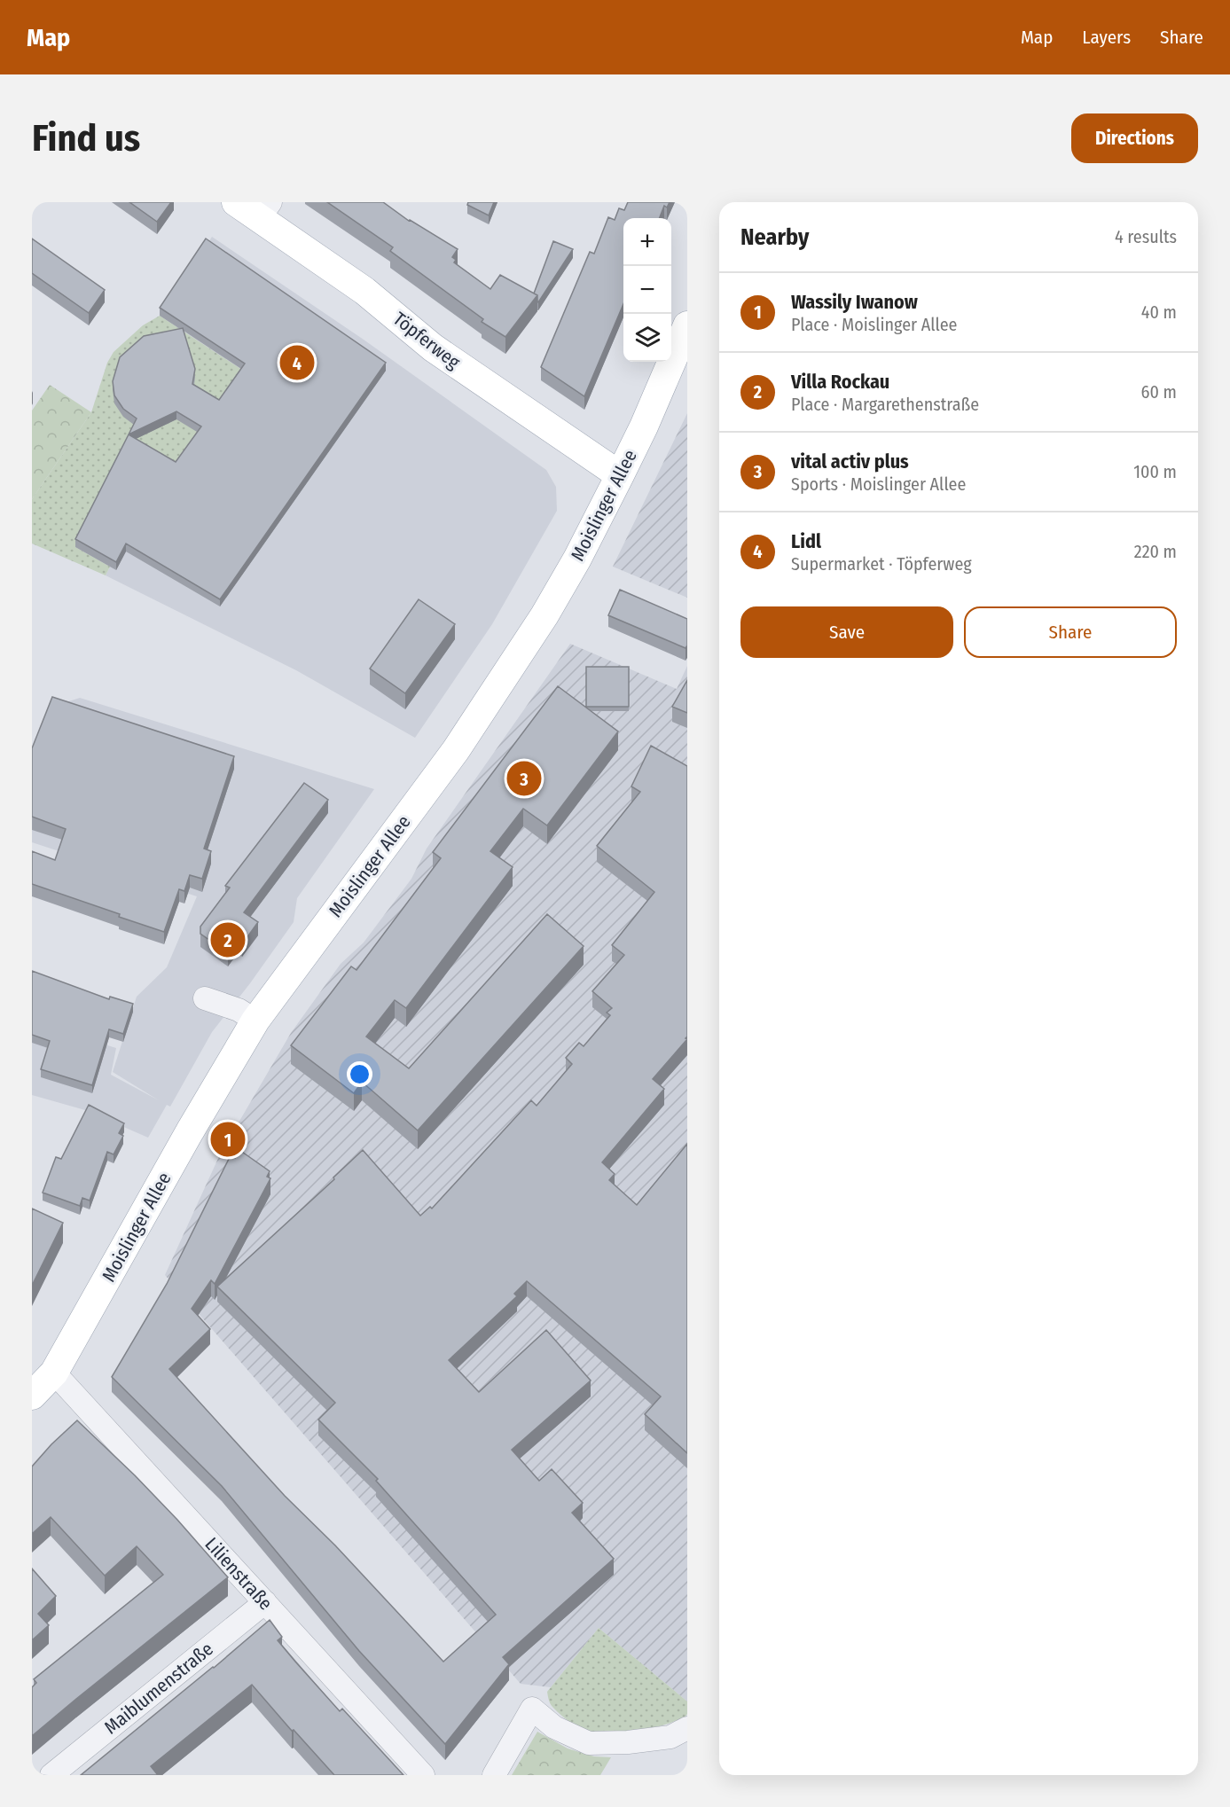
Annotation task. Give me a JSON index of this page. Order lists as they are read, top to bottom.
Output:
{
  "streets": {
    "main road": ["Töpferweg", "Moislinger Allee"],
    "street": ["Lilienstraße", "Maiblumenstraße"]
  },
  "crossings": [
    ["Töpferweg", "Moislinger Allee"],
    ["Moislinger Allee", "Lilienstraße"],
    ["Lilienstraße", "Maiblumenstraße"]
  ],
  "page": {
    "header": "Map",
    "nav": ["Map", "Layers", "Share"],
    "buttons": [
      "Directions",
      ["Save", "Share"]
    ],
    "title": "Find us",
    "heading": ["Nearby", "4 results"],
    "map_buttons": ["+", "−"],
    "list": [
      {
        "mark": "1",
        "name": "Wassily Iwanow",
        "note": "Place · Moislinger Allee",
        "value": "40 m"
      },
      {
        "mark": "2",
        "name": "Villa Rockau",
        "note": "Place · Margarethenstraße",
        "value": "60 m"
      },
      {
        "mark": "3",
        "name": "vital activ plus",
        "note": "Sports · Moislinger Allee",
        "value": "100 m"
      },
      {
        "mark": "4",
        "name": "Lidl",
        "note": "Supermarket · Töpferweg",
        "value": "220 m"
      }
    ],
    "pins": [
      "4",
      "3",
      "2",
      "1"
    ]
  }
}
